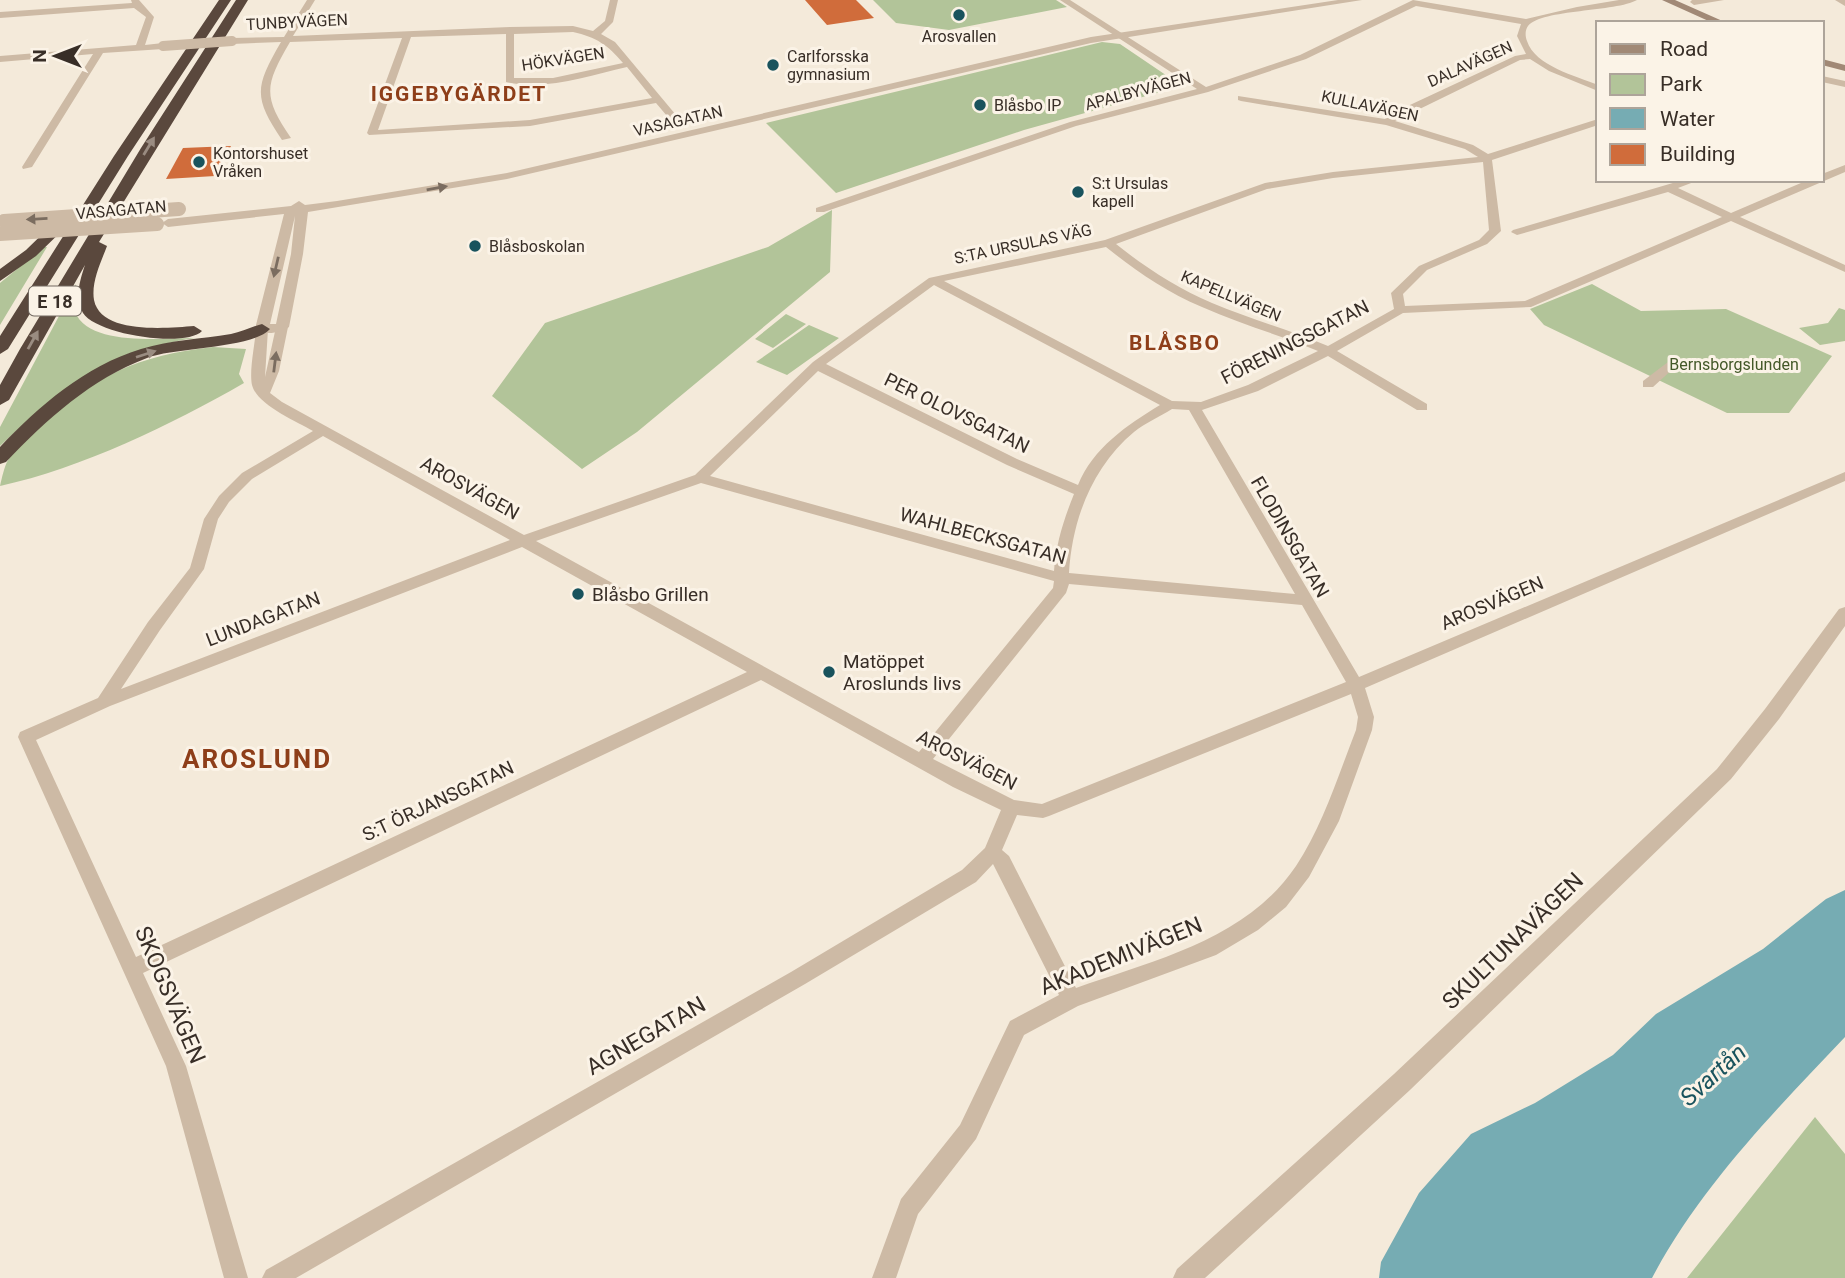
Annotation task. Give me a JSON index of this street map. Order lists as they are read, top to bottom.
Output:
{
  "streets": {
    "highway": ["E 18"],
    "street": [
      "TUNBYVÄGEN",
      "HÖKVÄGEN",
      "DALAVÄGEN",
      "APALBYVÄGEN",
      "KULLAVÄGEN",
      "VASAGATAN",
      "S:TA URSULAS VÄG",
      "KAPELLVÄGEN",
      "FÖRENINGSGATAN",
      "PER OLOVSGATAN",
      "AROSVÄGEN",
      "WAHLBECKSGATAN",
      "FLODINSGATAN",
      "LUNDAGATAN",
      "S:T ÖRJANSGATAN",
      "SKULTUNAVÄGEN",
      "AKADEMIVÄGEN",
      "SKOGSVÄGEN",
      "AGNEGATAN"
    ]
  },
  "crossings": [
    ["TUNBYVÄGEN", "HÖKVÄGEN"],
    ["DALAVÄGEN", "KULLAVÄGEN"],
    ["KULLAVÄGEN", "S:TA URSULAS VÄG"],
    ["S:TA URSULAS VÄG", "KAPELLVÄGEN"],
    ["S:TA URSULAS VÄG", "PER OLOVSGATAN"],
    ["S:TA URSULAS VÄG", "AROSVÄGEN"],
    ["S:TA URSULAS VÄG", "WAHLBECKSGATAN"],
    ["S:TA URSULAS VÄG", "LUNDAGATAN"],
    ["KAPELLVÄGEN", "FÖRENINGSGATAN"],
    ["FÖRENINGSGATAN", "FLODINSGATAN"],
    ["AROSVÄGEN", "FLODINSGATAN"],
    ["AROSVÄGEN", "LUNDAGATAN"],
    ["AROSVÄGEN", "S:T ÖRJANSGATAN"],
    ["AROSVÄGEN", "AKADEMIVÄGEN"],
    ["AROSVÄGEN", "AGNEGATAN"],
    ["WAHLBECKSGATAN", "FLODINSGATAN"],
    ["FLODINSGATAN", "AKADEMIVÄGEN"],
    ["LUNDAGATAN", "SKOGSVÄGEN"],
    ["S:T ÖRJANSGATAN", "SKOGSVÄGEN"]
  ],
  "districts": ["IGGEBYGÄRDET", "BLÅSBO", "AROSLUND"],
  "water": ["Svartån"],
  "parks": ["Bernsborgslunden"],
  "places": [
    "Arosvallen",
    "Carlforsska gymnasium",
    "Blåsbo IP",
    "Kontorshuset Vråken",
    "S:t Ursulas kapell",
    "Blåsboskolan",
    "Blåsbo Grillen",
    "Matöppet Aroslunds livs"
  ],
  "legend": [
    "Road",
    "Park",
    "Water",
    "Building"
  ],
  "north": "left"
}
